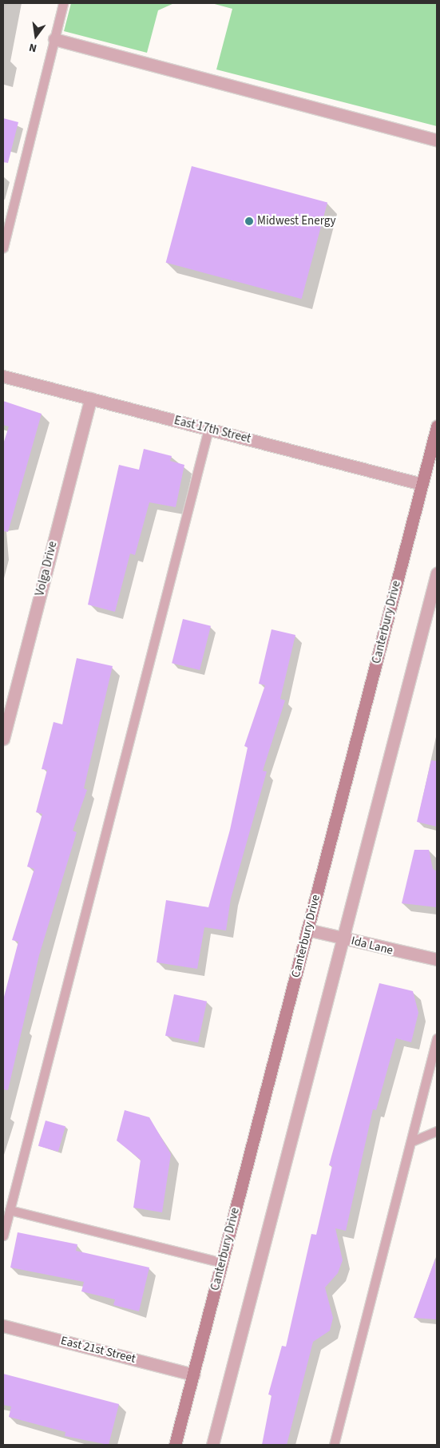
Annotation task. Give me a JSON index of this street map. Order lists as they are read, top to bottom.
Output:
{
  "streets": {
    "main road": ["Canterbury Drive"],
    "street": [
      "East 17th Street",
      "Volga Drive",
      "Ida Lane",
      "East 21st Street"
    ]
  },
  "crossings": [
    ["East 17th Street", "Volga Drive"],
    ["East 17th Street", "Canterbury Drive"],
    ["Canterbury Drive", "Ida Lane"],
    ["Canterbury Drive", "East 21st Street"]
  ],
  "places": ["Midwest Energy"],
  "north": "bottom"
}
